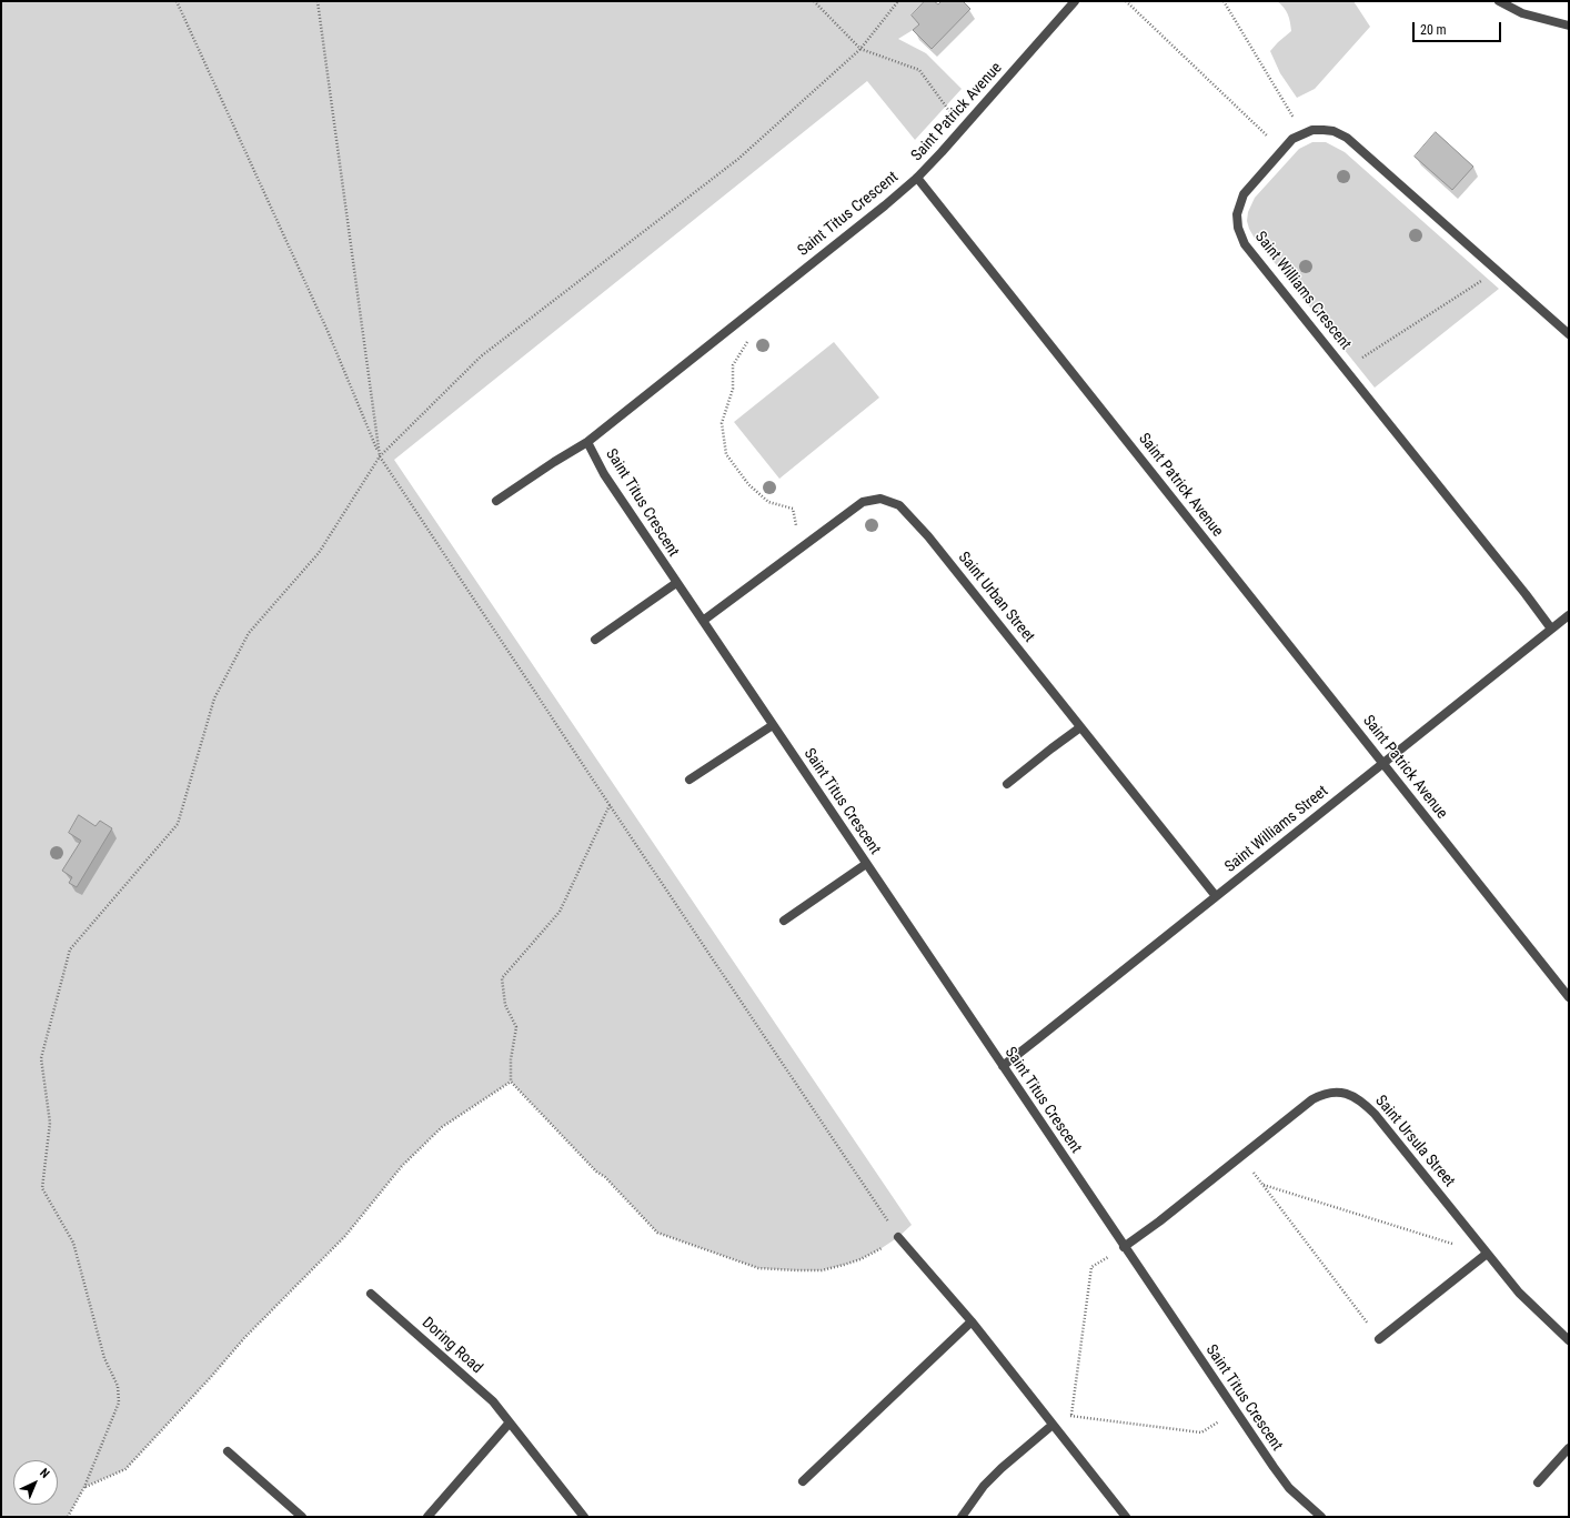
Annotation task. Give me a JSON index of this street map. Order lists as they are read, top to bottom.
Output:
{
  "streets": {
    "street": [
      "Saint Patrick Avenue",
      "Saint Titus Crescent",
      "Saint Williams Crescent",
      "Saint Urban Street",
      "Saint Williams Street",
      "Saint Ursula Street",
      "Doring Road"
    ]
  },
  "crossings": [
    ["Saint Patrick Avenue", "Saint Titus Crescent"],
    ["Saint Patrick Avenue", "Saint Williams Street"],
    ["Saint Titus Crescent", "Saint Urban Street"],
    ["Saint Titus Crescent", "Saint Williams Street"],
    ["Saint Titus Crescent", "Saint Ursula Street"],
    ["Saint Williams Crescent", "Saint Williams Street"],
    ["Saint Urban Street", "Saint Williams Street"]
  ],
  "scale_bar": "20 m",
  "north": "top right"
}
